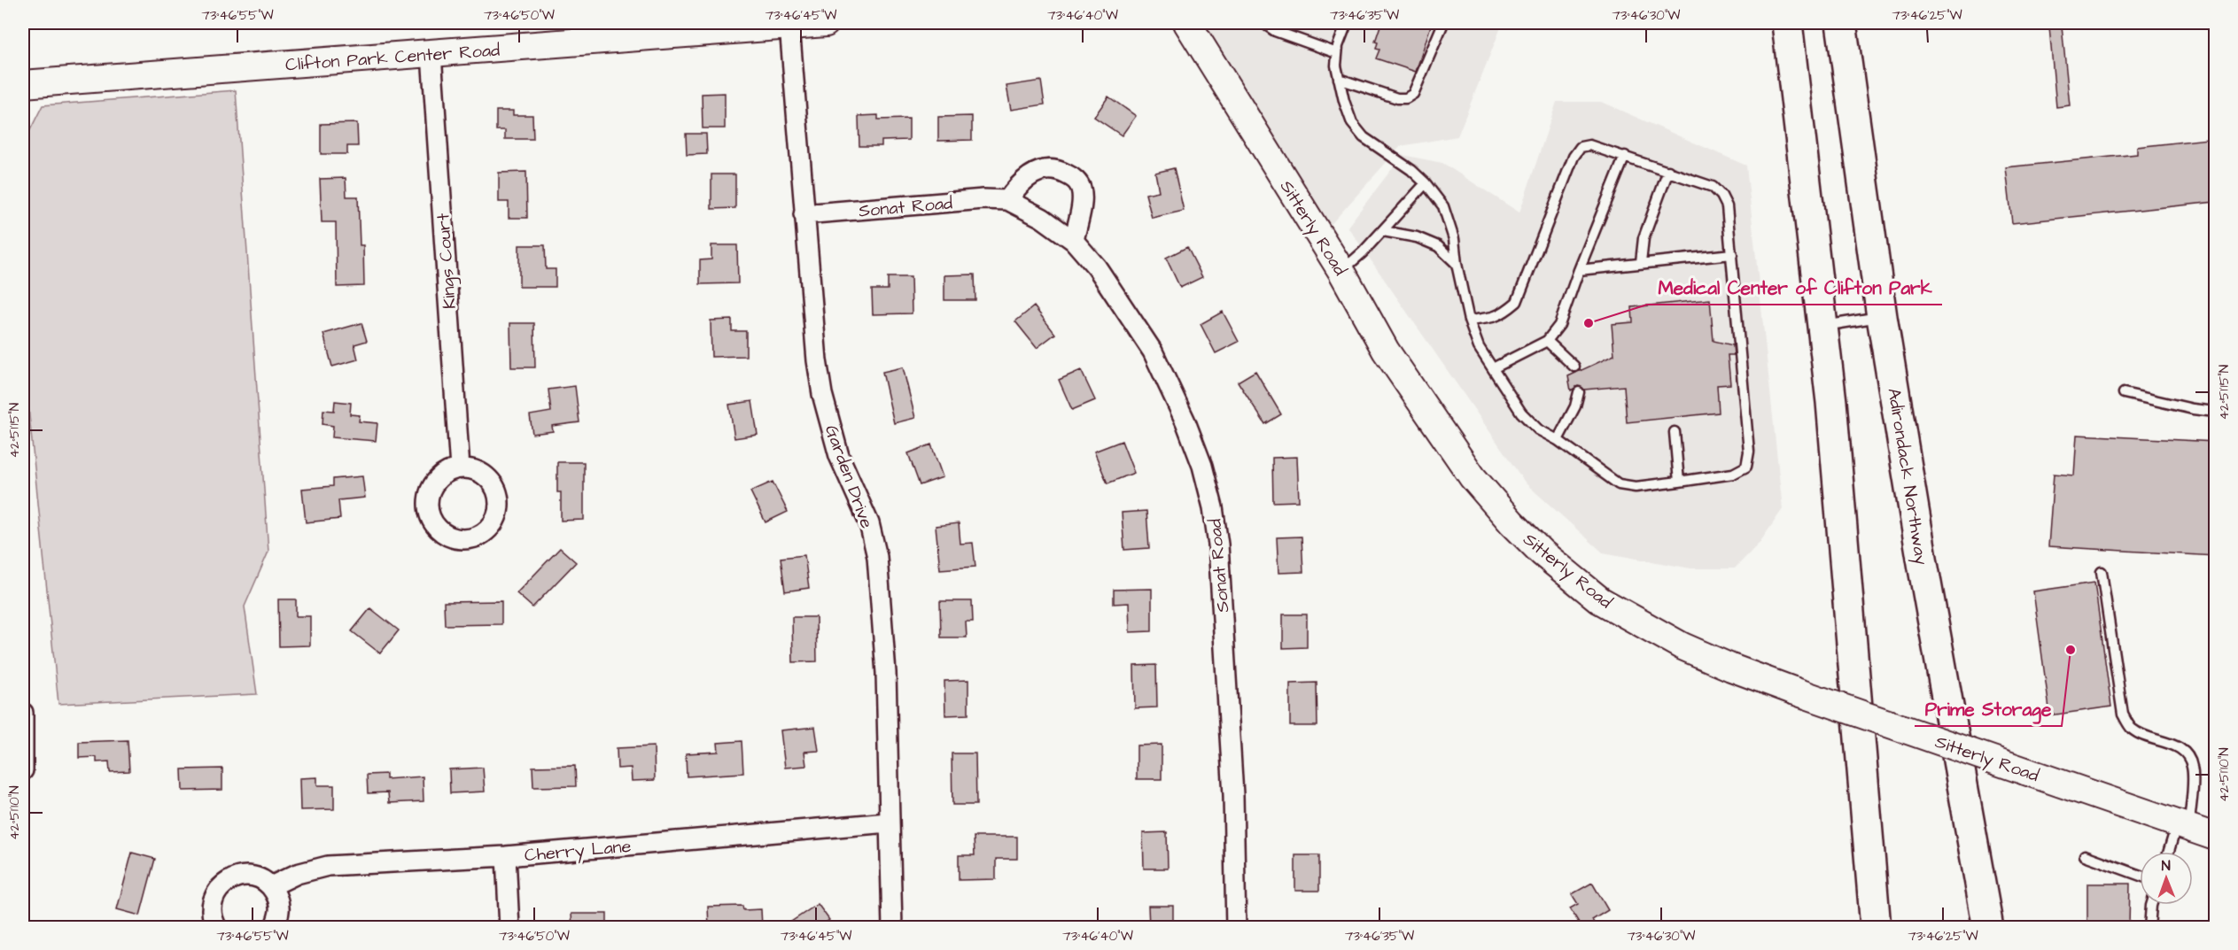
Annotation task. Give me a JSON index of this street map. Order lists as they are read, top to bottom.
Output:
{
  "streets": {
    "highway": ["Adirondack Northway"],
    "street": [
      "Clifton Park Center Road",
      "Sonat Road",
      "Sitterly Road",
      "Kings Court",
      "Garden Drive",
      "Cherry Lane"
    ]
  },
  "crossings": [
    ["Clifton Park Center Road", "Kings Court"],
    ["Clifton Park Center Road", "Garden Drive"],
    ["Sonat Road", "Garden Drive"],
    ["Garden Drive", "Cherry Lane"]
  ],
  "places": ["Medical Center of Clifton Park", "Prime Storage"],
  "north": "top",
  "coordinates": [
    "73°46'55\"W",
    "73°46'50\"W",
    "73°46'45\"W",
    "73°46'40\"W",
    "73°46'35\"W",
    "73°46'30\"W",
    "73°46'25\"W",
    "42°51'15\"N",
    "42°51'10\"N"
  ]
}
